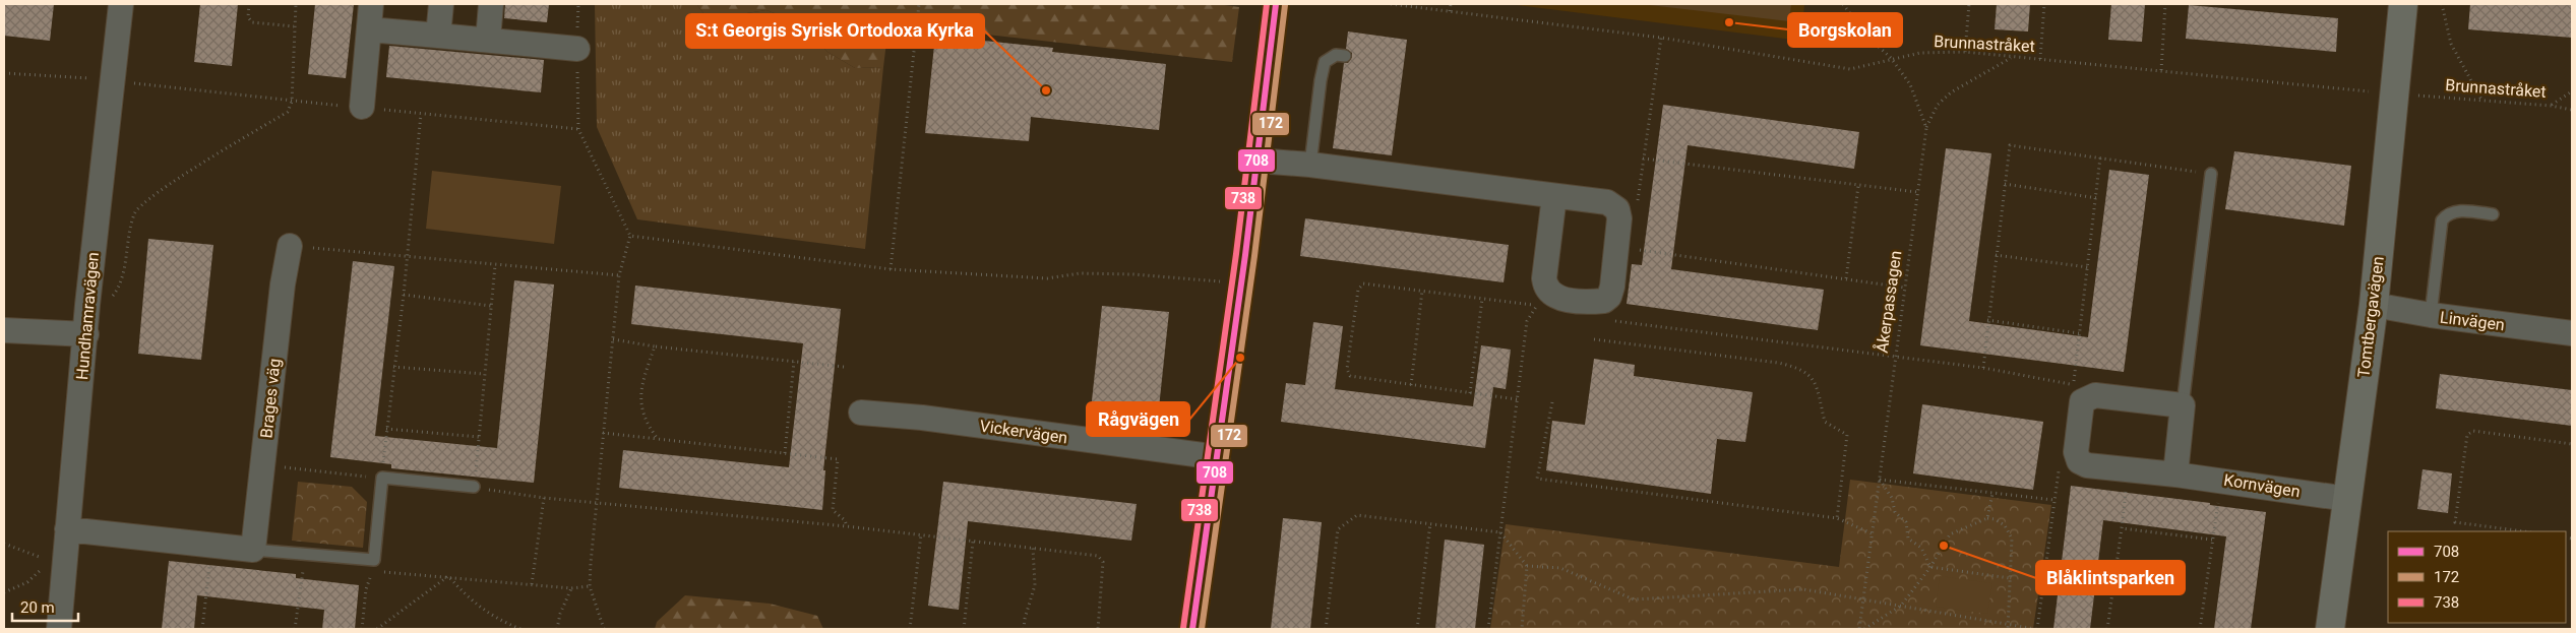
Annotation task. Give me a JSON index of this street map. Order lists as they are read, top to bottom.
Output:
{
  "streets": {
    "street": [
      "Hundhamravägen",
      "Tomtbergavägen",
      "Linvägen",
      "Brages väg",
      "Vickervägen",
      "Kornvägen"
    ],
    "path": ["Brunnastråket", "Åkerpassagen"]
  },
  "crossings": [
    ["Brunnastråket", "Åkerpassagen"],
    ["Tomtbergavägen", "Linvägen"],
    ["Tomtbergavägen", "Kornvägen"]
  ],
  "places": [
    "Borgskolan",
    "S:t Georgis Syrisk Ortodoxa Kyrka",
    "Rågvägen",
    "Blåklintsparken"
  ],
  "lines": ["transit line 708", "transit line 738", "transit line 172"],
  "legend": ["708", "172", "738"],
  "scale_bar": "20 m"
}
